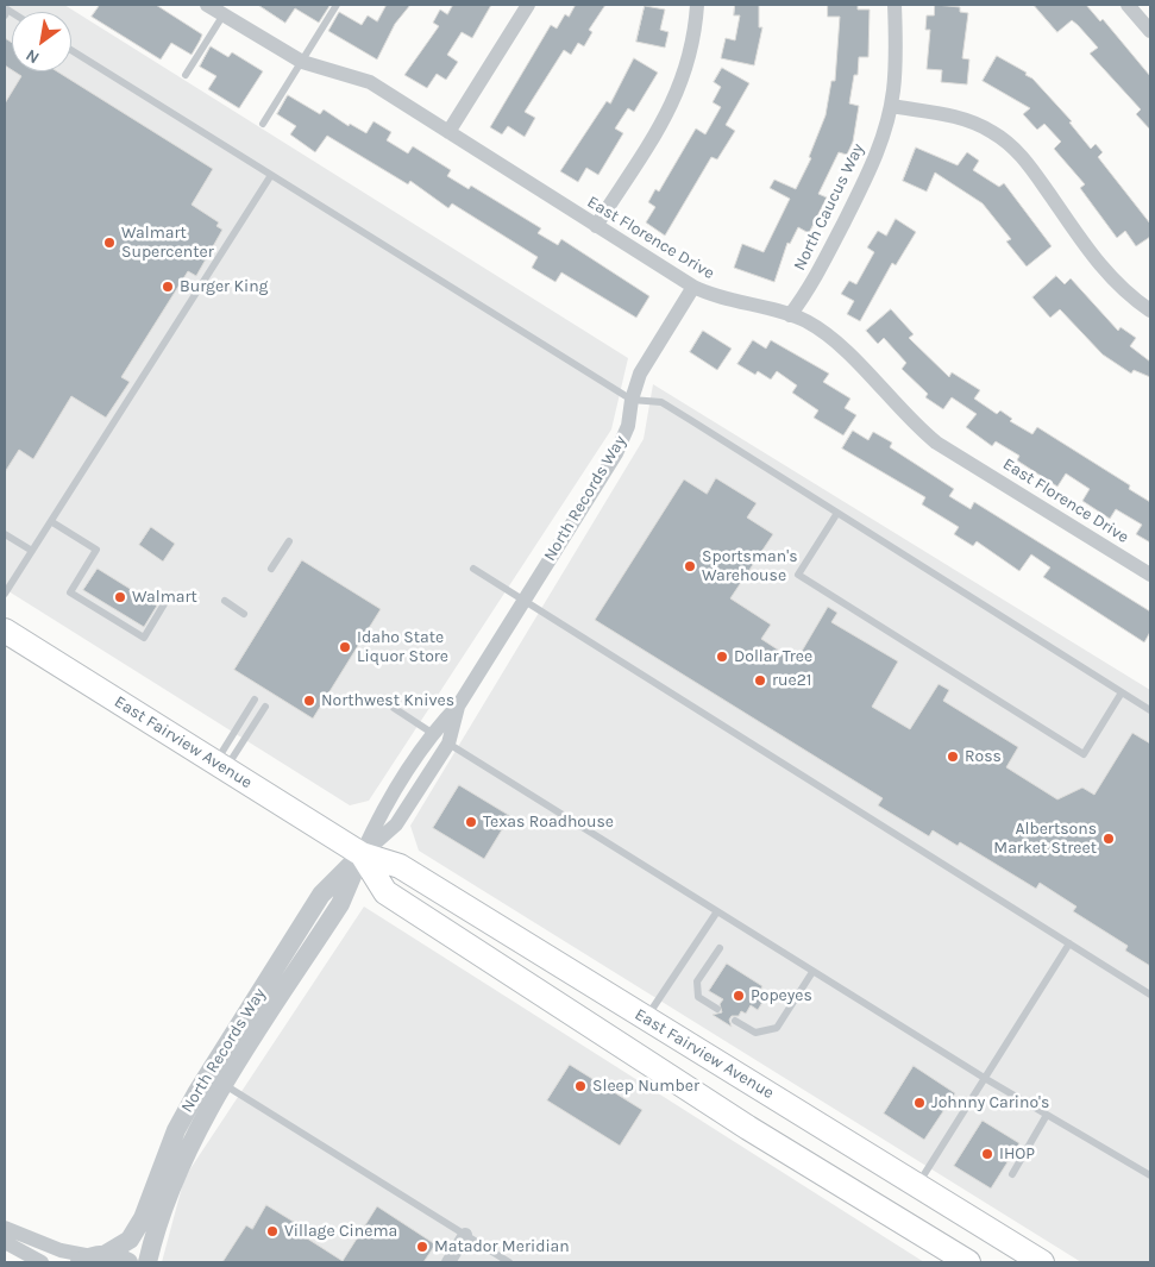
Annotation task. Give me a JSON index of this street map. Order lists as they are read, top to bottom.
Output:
{
  "streets": {
    "main road": ["East Fairview Avenue"],
    "street": ["North Caucus Way", "East Florence Drive", "North Records Way"]
  },
  "crossings": [
    ["North Caucus Way", "East Florence Drive"],
    ["East Florence Drive", "North Records Way"],
    ["North Records Way", "East Fairview Avenue"]
  ],
  "places": [
    "Walmart Supercenter",
    "Burger King",
    "Sportsman's Warehouse",
    "Walmart",
    "Idaho State Liquor Store",
    "Dollar Tree",
    "rue21",
    "Northwest Knives",
    "Ross",
    "Texas Roadhouse",
    "Albertsons Market Street",
    "Popeyes",
    "Sleep Number",
    "Johnny Carino's",
    "IHOP",
    "Village Cinema",
    "Matador Meridian"
  ],
  "north": "bottom left"
}
